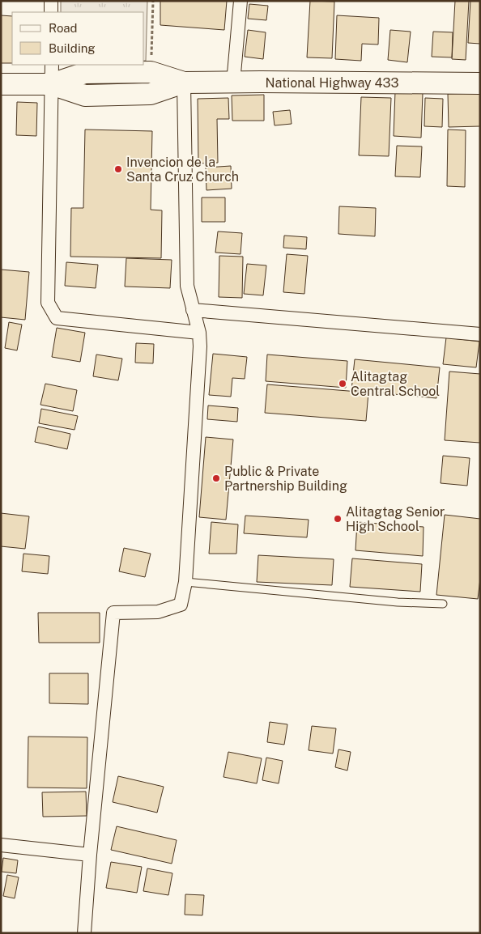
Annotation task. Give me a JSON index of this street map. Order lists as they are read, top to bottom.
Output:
{
  "streets": {
    "main road": ["National Highway 433"]
  },
  "places": [
    "Invencion de la Santa Cruz Church",
    "Alitagtag Central School",
    "Public & Private Partnership Building",
    "Alitagtag Senior High School"
  ],
  "legend": ["Road", "Building"]
}
